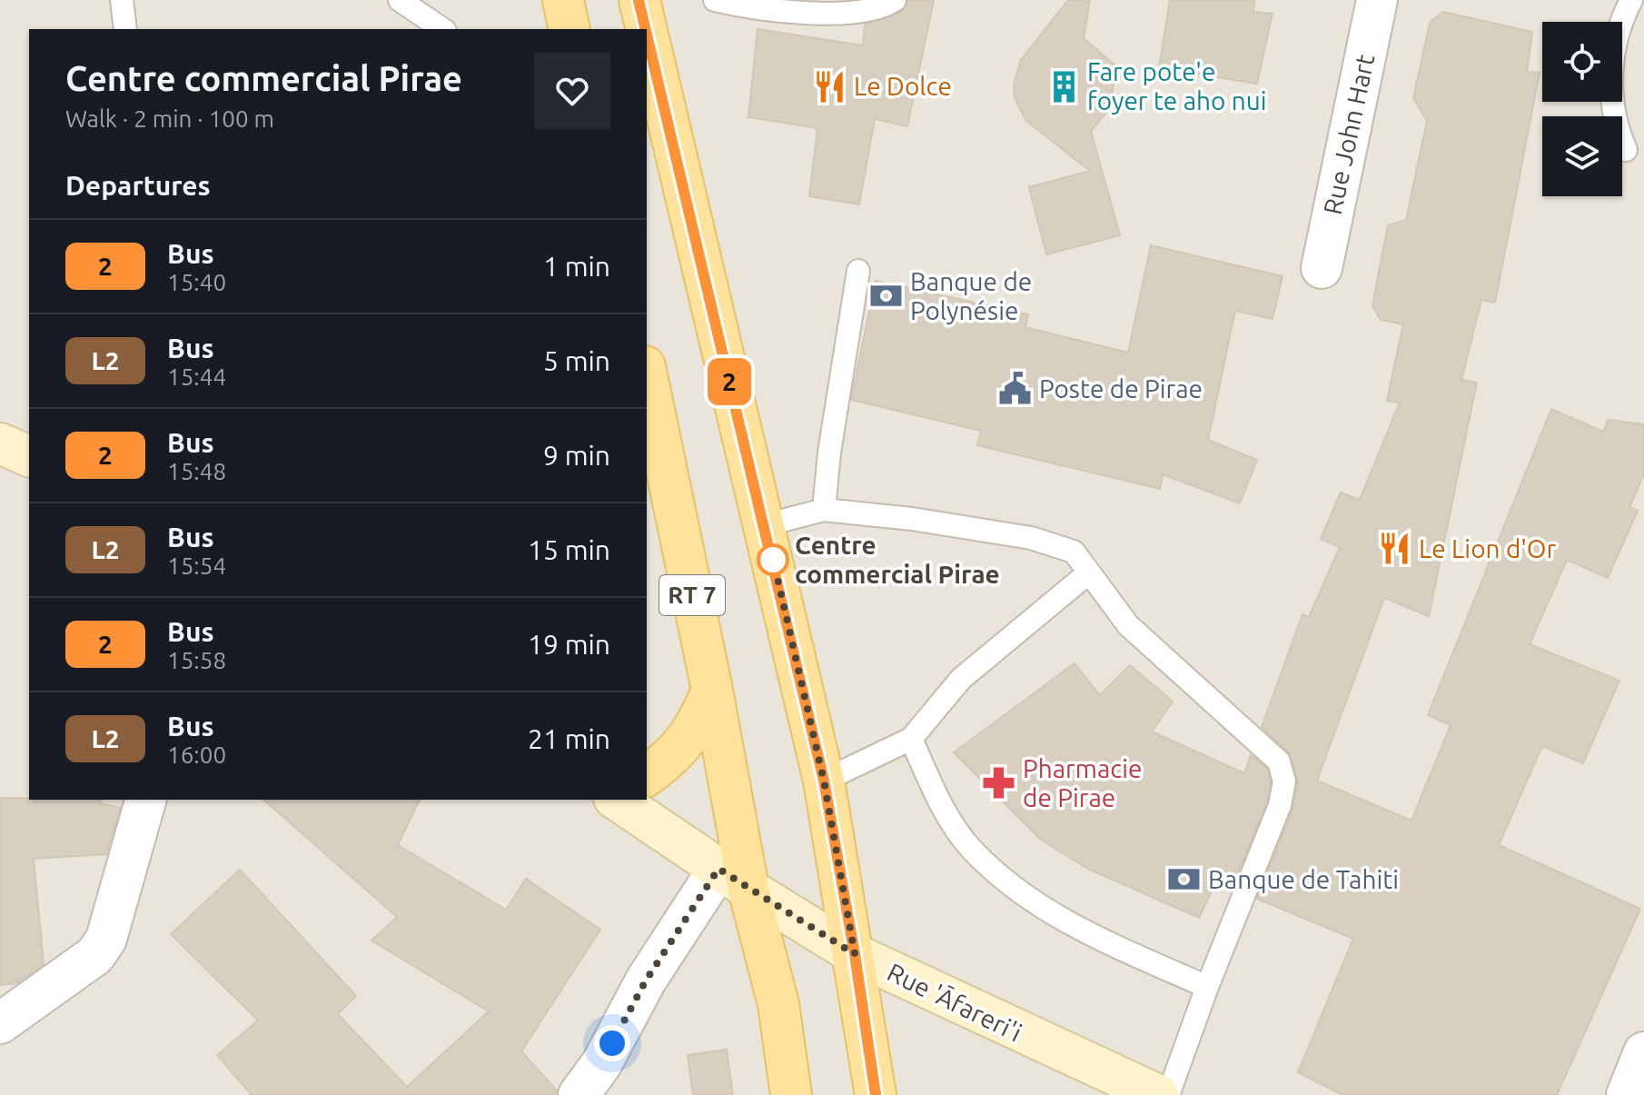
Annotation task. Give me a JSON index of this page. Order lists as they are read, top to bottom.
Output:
{
  "streets": {
    "main road": ["RT 7", "Rue 'Āfareri'i"],
    "street": ["Rue John Hart"]
  },
  "crossings": [
    ["RT 7", "Rue 'Āfareri'i"]
  ],
  "places": {
    "restaurant": ["Le Dolce", "Le Lion d'Or"],
    "building": ["Fare pote'e foyer te aho nui"],
    "bank": ["Banque de Polynésie", "Banque de Tahiti"],
    "public building": ["Poste de Pirae"],
    "other": ["Centre commercial Pirae"],
    "pharmacy": ["Pharmacie de Pirae"]
  },
  "lines": ["bus line 2"],
  "page": {
    "on_map": "2",
    "heading": [
      ["Centre commercial Pirae", "Walk · 2 min · 100 m"],
      "Departures"
    ],
    "list": [
      {
        "mark": "2",
        "name": "Bus",
        "note": "15:40",
        "value": "1 min"
      },
      {
        "mark": "L2",
        "name": "Bus",
        "note": "15:44",
        "value": "5 min"
      },
      {
        "mark": "2",
        "name": "Bus",
        "note": "15:48",
        "value": "9 min"
      },
      {
        "mark": "L2",
        "name": "Bus",
        "note": "15:54",
        "value": "15 min"
      },
      {
        "mark": "2",
        "name": "Bus",
        "note": "15:58",
        "value": "19 min"
      },
      {
        "mark": "L2",
        "name": "Bus",
        "note": "16:00",
        "value": "21 min"
      }
    ]
  }
}
